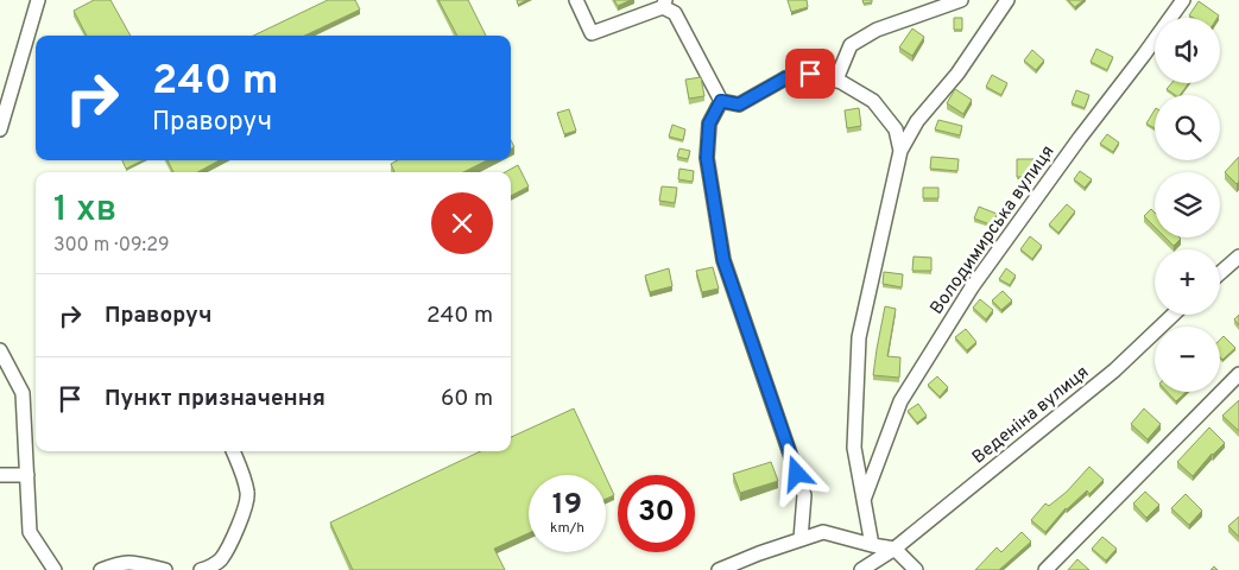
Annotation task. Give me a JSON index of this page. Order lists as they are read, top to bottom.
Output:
{
  "streets": {
    "street": ["Володимирська вулиця", "Веденіна вулиця"]
  },
  "page": {
    "map_buttons": ["+", "−"],
    "turn": ["240 m", "Праворуч"],
    "heading": ["1 хв", "300 m · 09:29"],
    "list": [
      {
        "name": "Праворуч",
        "value": "240 m"
      },
      {
        "name": "Пункт призначення",
        "value": "60 m"
      }
    ],
    "speed": "19 km/h",
    "limit": "30"
  }
}
